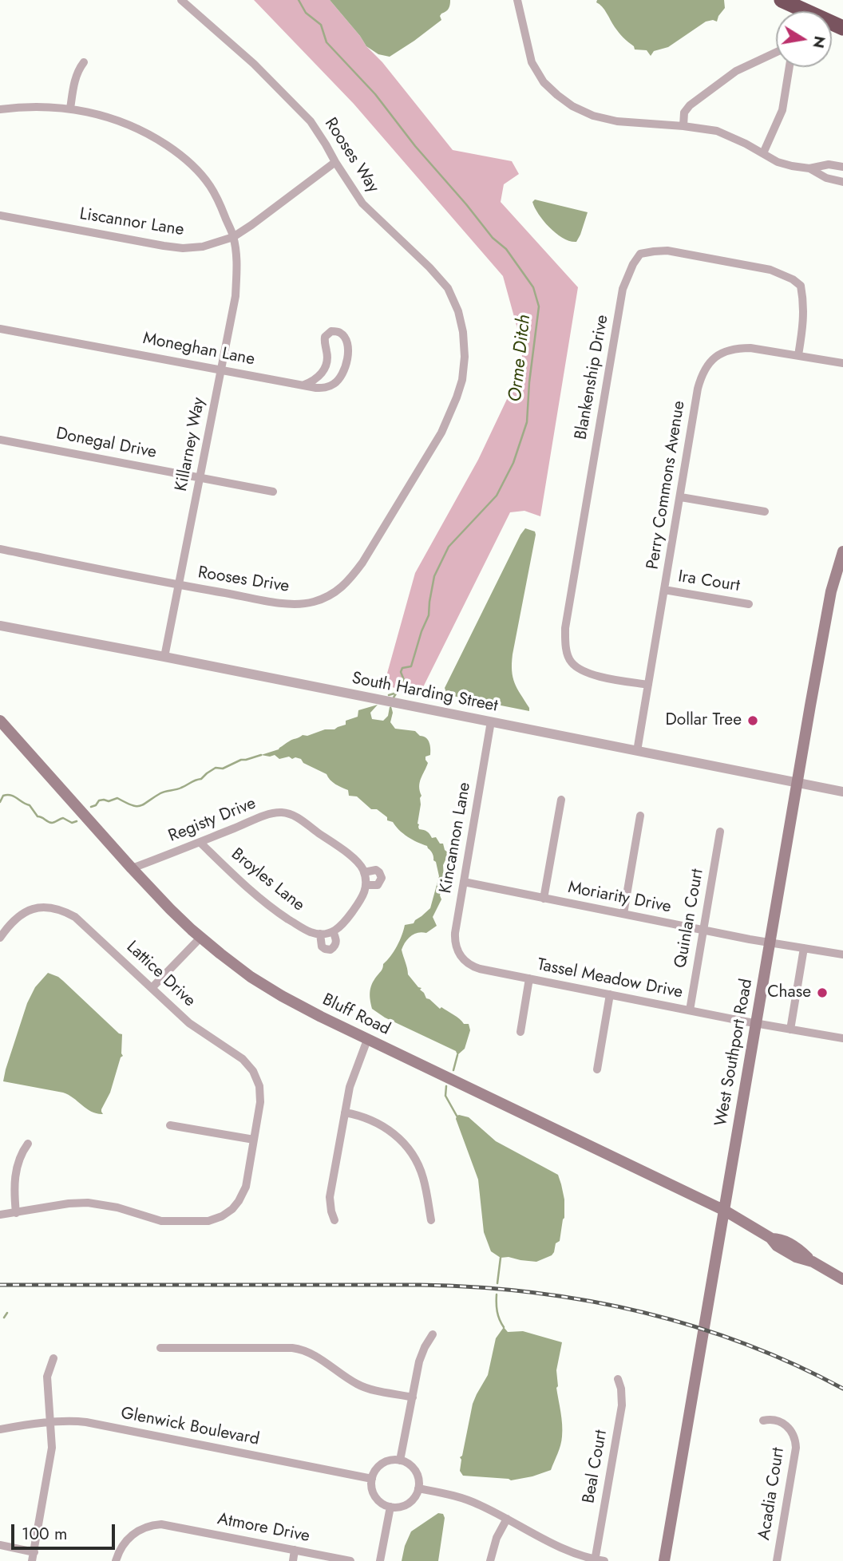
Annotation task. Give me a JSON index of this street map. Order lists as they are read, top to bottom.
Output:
{
  "streets": {
    "main road": ["Bluff Road", "West Southport Road"],
    "street": [
      "Rooses Way",
      "Liscannor Lane",
      "Moneghan Lane",
      "Blankenship Drive",
      "Donegal Drive",
      "Killarney Way",
      "Perry Commons Avenue",
      "Rooses Drive",
      "Ira Court",
      "South Harding Street",
      "Registy Drive",
      "Kincannon Lane",
      "Broyles Lane",
      "Moriarity Drive",
      "Quinlan Court",
      "Lattice Drive",
      "Tassel Meadow Drive",
      "Glenwick Boulevard",
      "Beal Court",
      "Acadia Court",
      "Atmore Drive"
    ]
  },
  "crossings": [
    ["Rooses Way", "Liscannor Lane"],
    ["Rooses Way", "Rooses Drive"],
    ["Liscannor Lane", "Killarney Way"],
    ["Moneghan Lane", "Killarney Way"],
    ["Blankenship Drive", "Perry Commons Avenue"],
    ["Donegal Drive", "Killarney Way"],
    ["Killarney Way", "Rooses Drive"],
    ["Killarney Way", "South Harding Street"],
    ["Perry Commons Avenue", "Ira Court"],
    ["Perry Commons Avenue", "South Harding Street"],
    ["South Harding Street", "Kincannon Lane"],
    ["South Harding Street", "West Southport Road"],
    ["Registy Drive", "Broyles Lane"],
    ["Registy Drive", "Bluff Road"],
    ["Kincannon Lane", "Moriarity Drive"],
    ["Kincannon Lane", "Tassel Meadow Drive"],
    ["Moriarity Drive", "Quinlan Court"],
    ["Moriarity Drive", "West Southport Road"],
    ["Quinlan Court", "Tassel Meadow Drive"],
    ["Tassel Meadow Drive", "West Southport Road"],
    ["Bluff Road", "West Southport Road"]
  ],
  "water": ["Orme Ditch"],
  "places": ["Dollar Tree", "Chase"],
  "scale_bar": "100 m",
  "north": "right"
}
